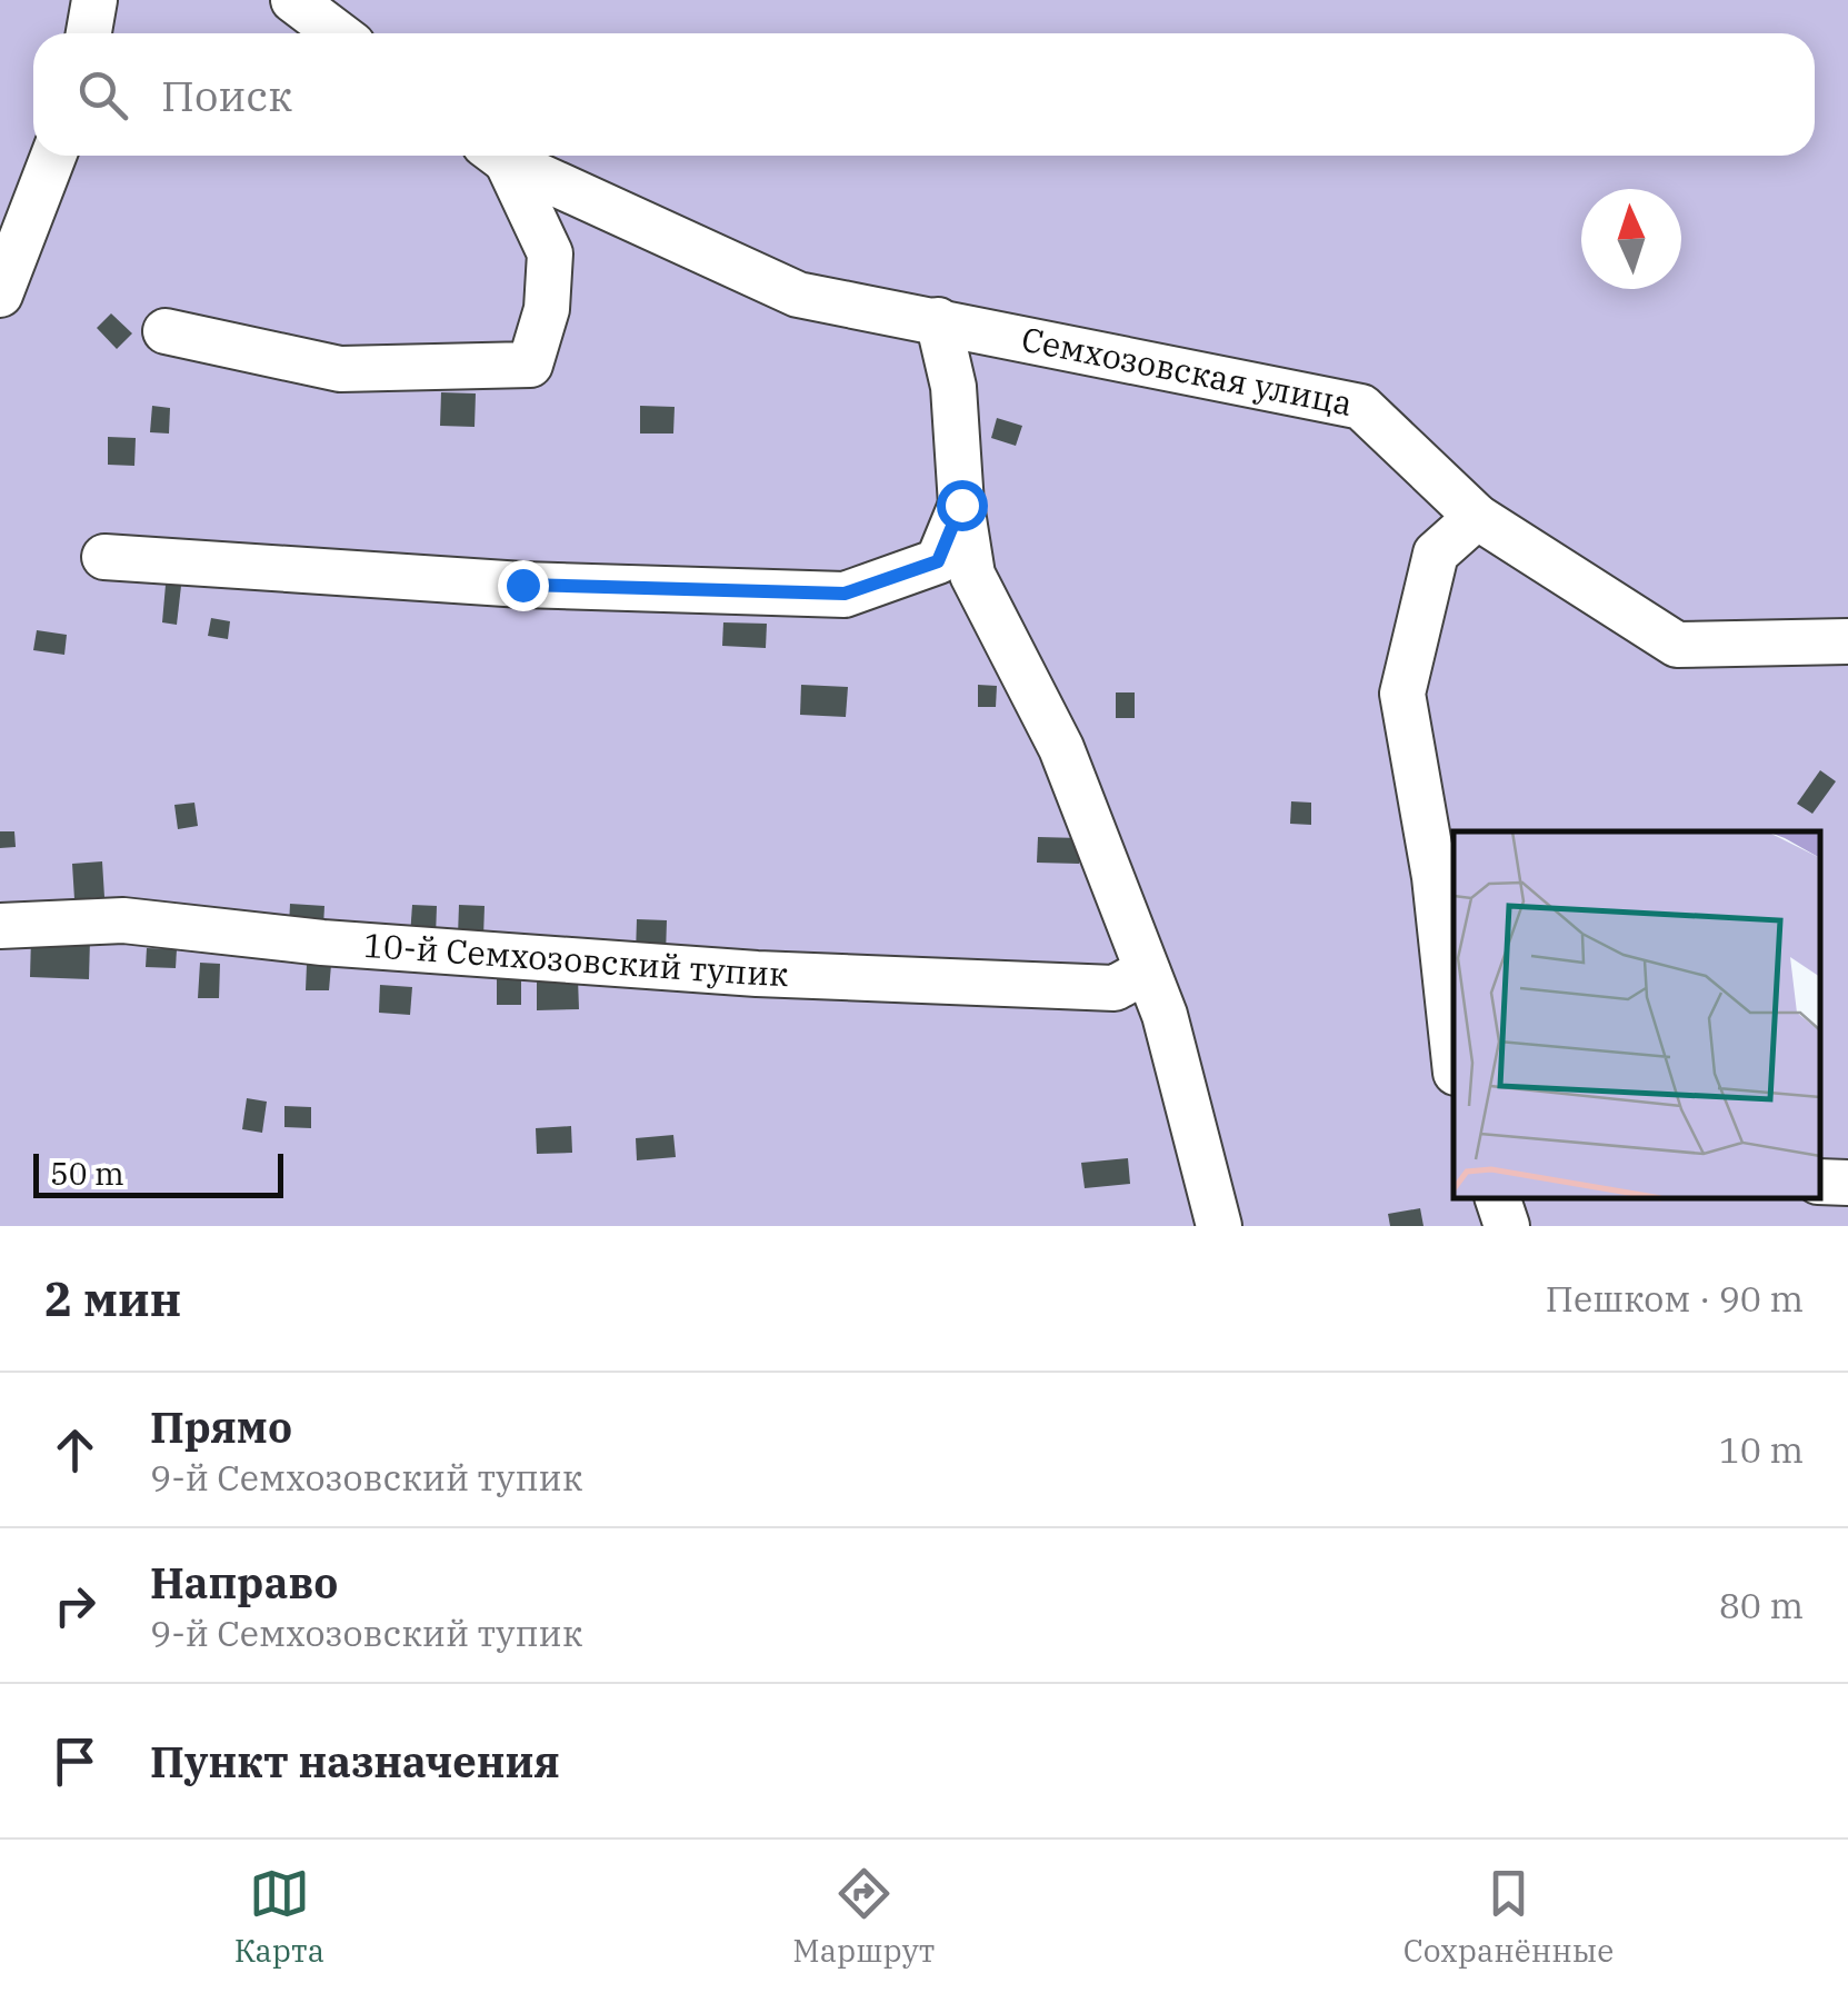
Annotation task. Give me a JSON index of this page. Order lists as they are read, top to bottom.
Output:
{
  "streets": {
    "street": ["Семхозовская улица", "10-й Семхозовский тупик"]
  },
  "scale_bar": "50 m",
  "north": "top",
  "page": {
    "search": "Поиск",
    "scale": "50 m",
    "heading": ["2 мин", "Пешком · 90 m"],
    "list": [
      ["Прямо", "9-й Семхозовский тупик", "10 m"],
      ["Направо", "9-й Семхозовский тупик", "80 m"],
      "Пункт назначения"
    ],
    "nav": ["Карта", "Маршрут", "Сохранённые"]
  }
}
